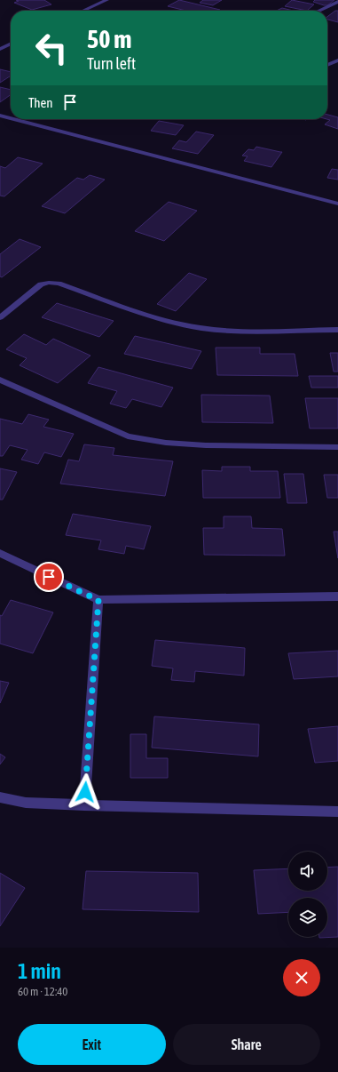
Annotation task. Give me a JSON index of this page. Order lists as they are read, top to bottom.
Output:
{
  "page": {
    "turn": ["50 m", "Turn left"],
    "then": "Then",
    "heading": ["1 min", "60 m · 12:40"],
    "buttons": ["Exit", "Share"]
  }
}
